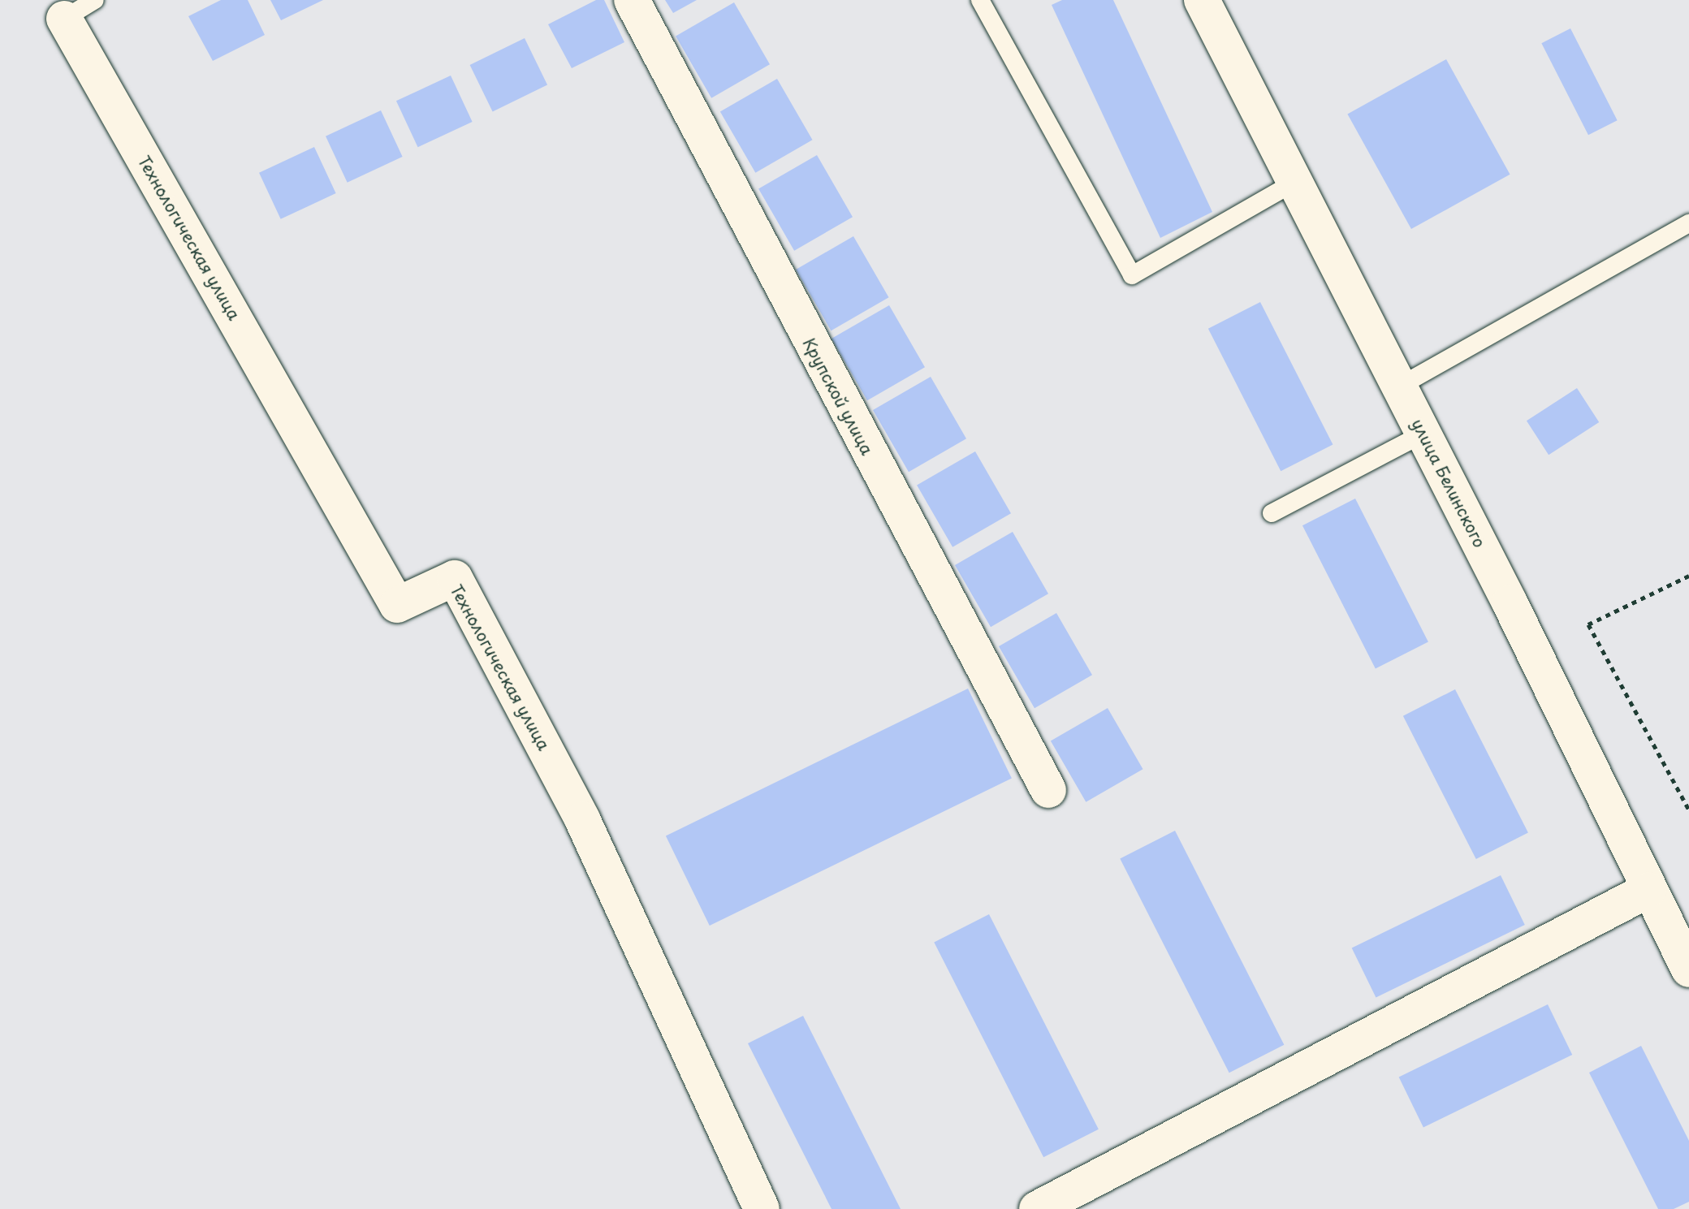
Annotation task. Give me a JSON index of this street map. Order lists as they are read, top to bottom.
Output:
{
  "streets": {
    "street": ["Технологическая улица", "Крупской улица", "улица Белинского"]
  }
}
